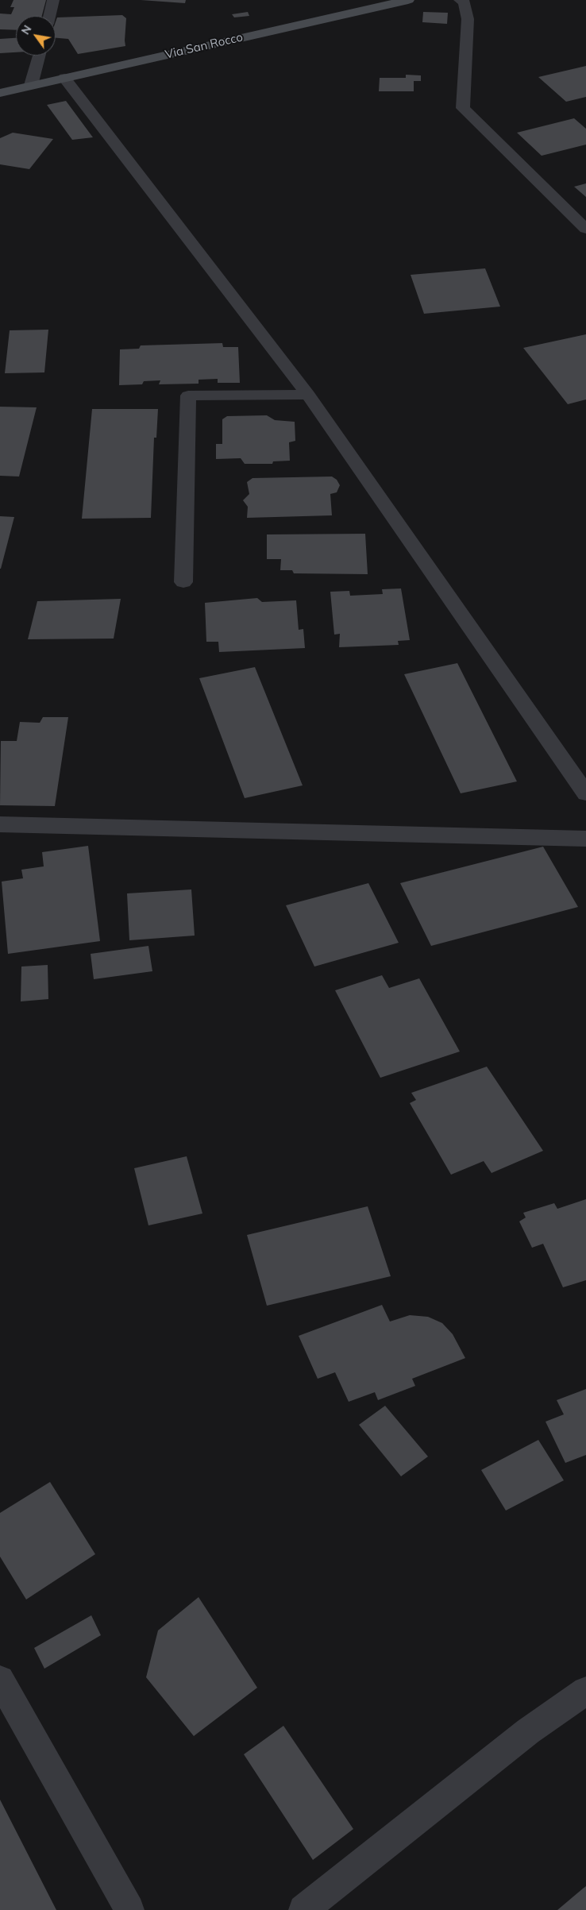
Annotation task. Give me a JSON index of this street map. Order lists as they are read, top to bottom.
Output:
{
  "streets": {
    "street": ["Via San Rocco"]
  },
  "north": "top left"
}
